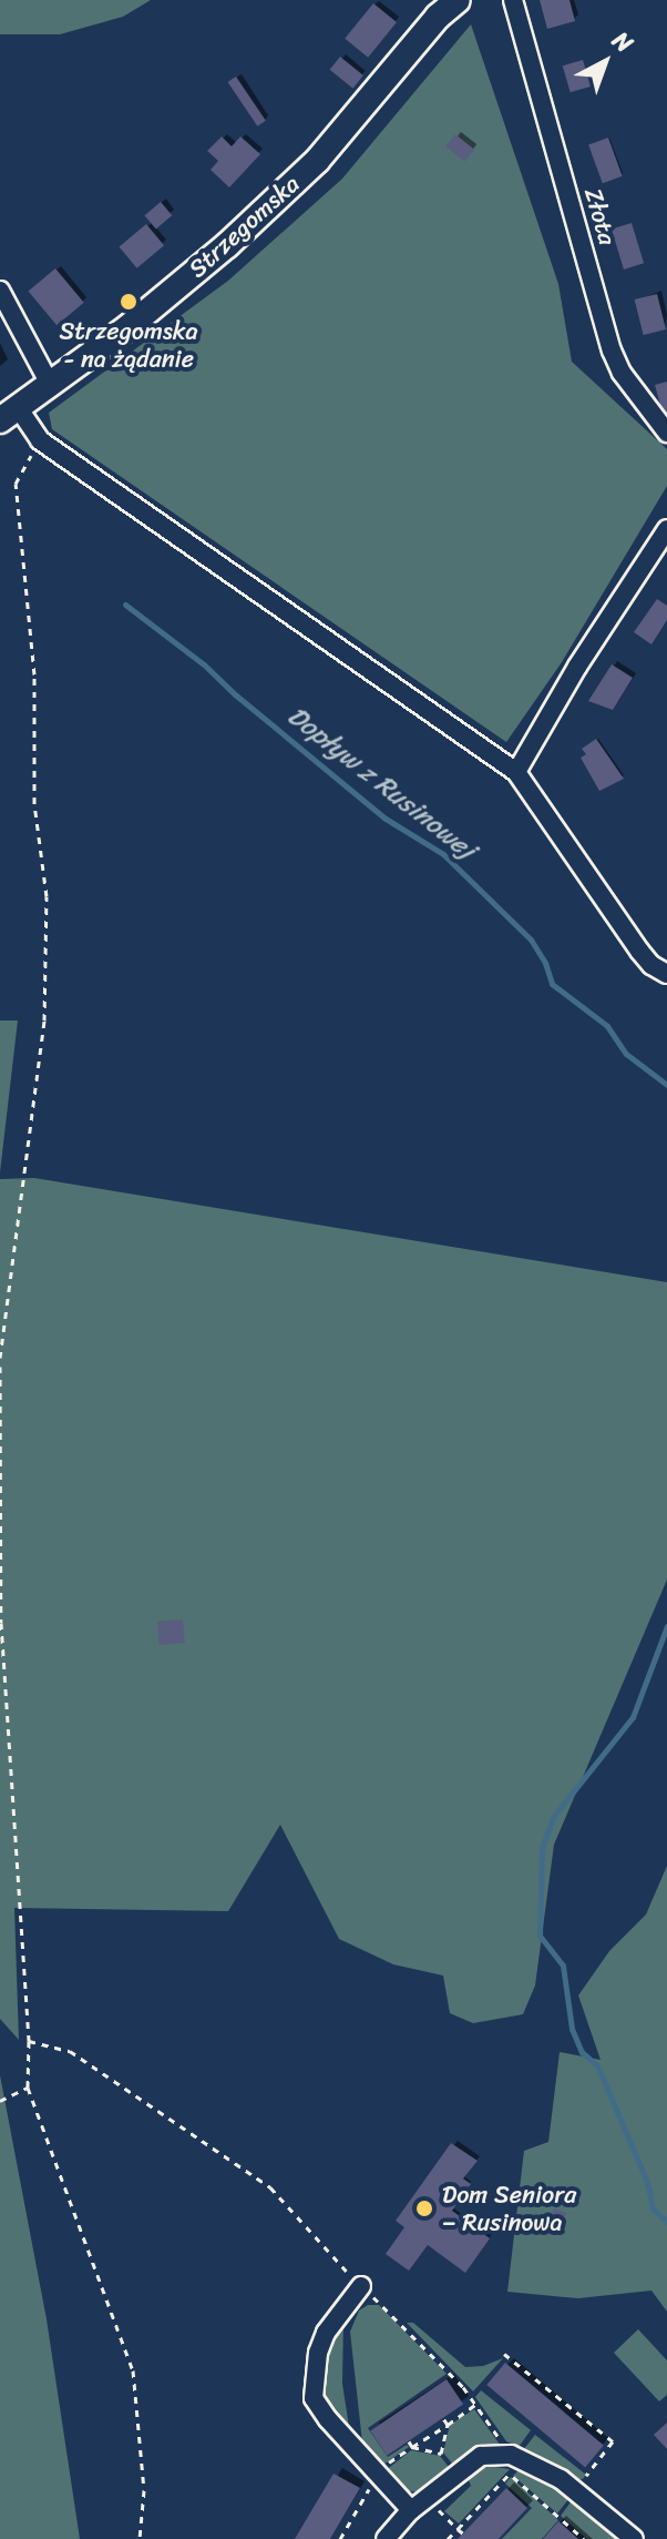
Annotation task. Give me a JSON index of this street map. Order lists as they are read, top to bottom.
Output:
{
  "streets": {
    "main road": ["Strzegomska"],
    "street": ["Złota"]
  },
  "water": ["Dopływ z Rusinowej"],
  "places": ["Strzegomska - na żądanie", "Dom Seniora – Rusinowa"],
  "north": "top right"
}
